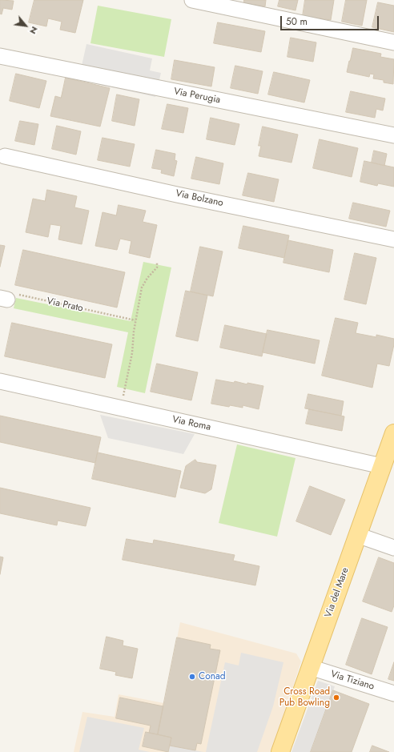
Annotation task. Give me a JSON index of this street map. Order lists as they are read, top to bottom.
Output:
{
  "streets": {
    "main road": ["Via del Mare"],
    "street": [
      "Via Perugia",
      "Via Bolzano",
      "Via Roma",
      "Via Tiziano"
    ],
    "path": ["Via Prato"]
  },
  "crossings": [
    ["Via Roma", "Via del Mare"],
    ["Via del Mare", "Via Tiziano"]
  ],
  "places": ["Conad", "Cross Road Pub Bowling"],
  "scale_bar": "50 m",
  "north": "bottom right"
}
